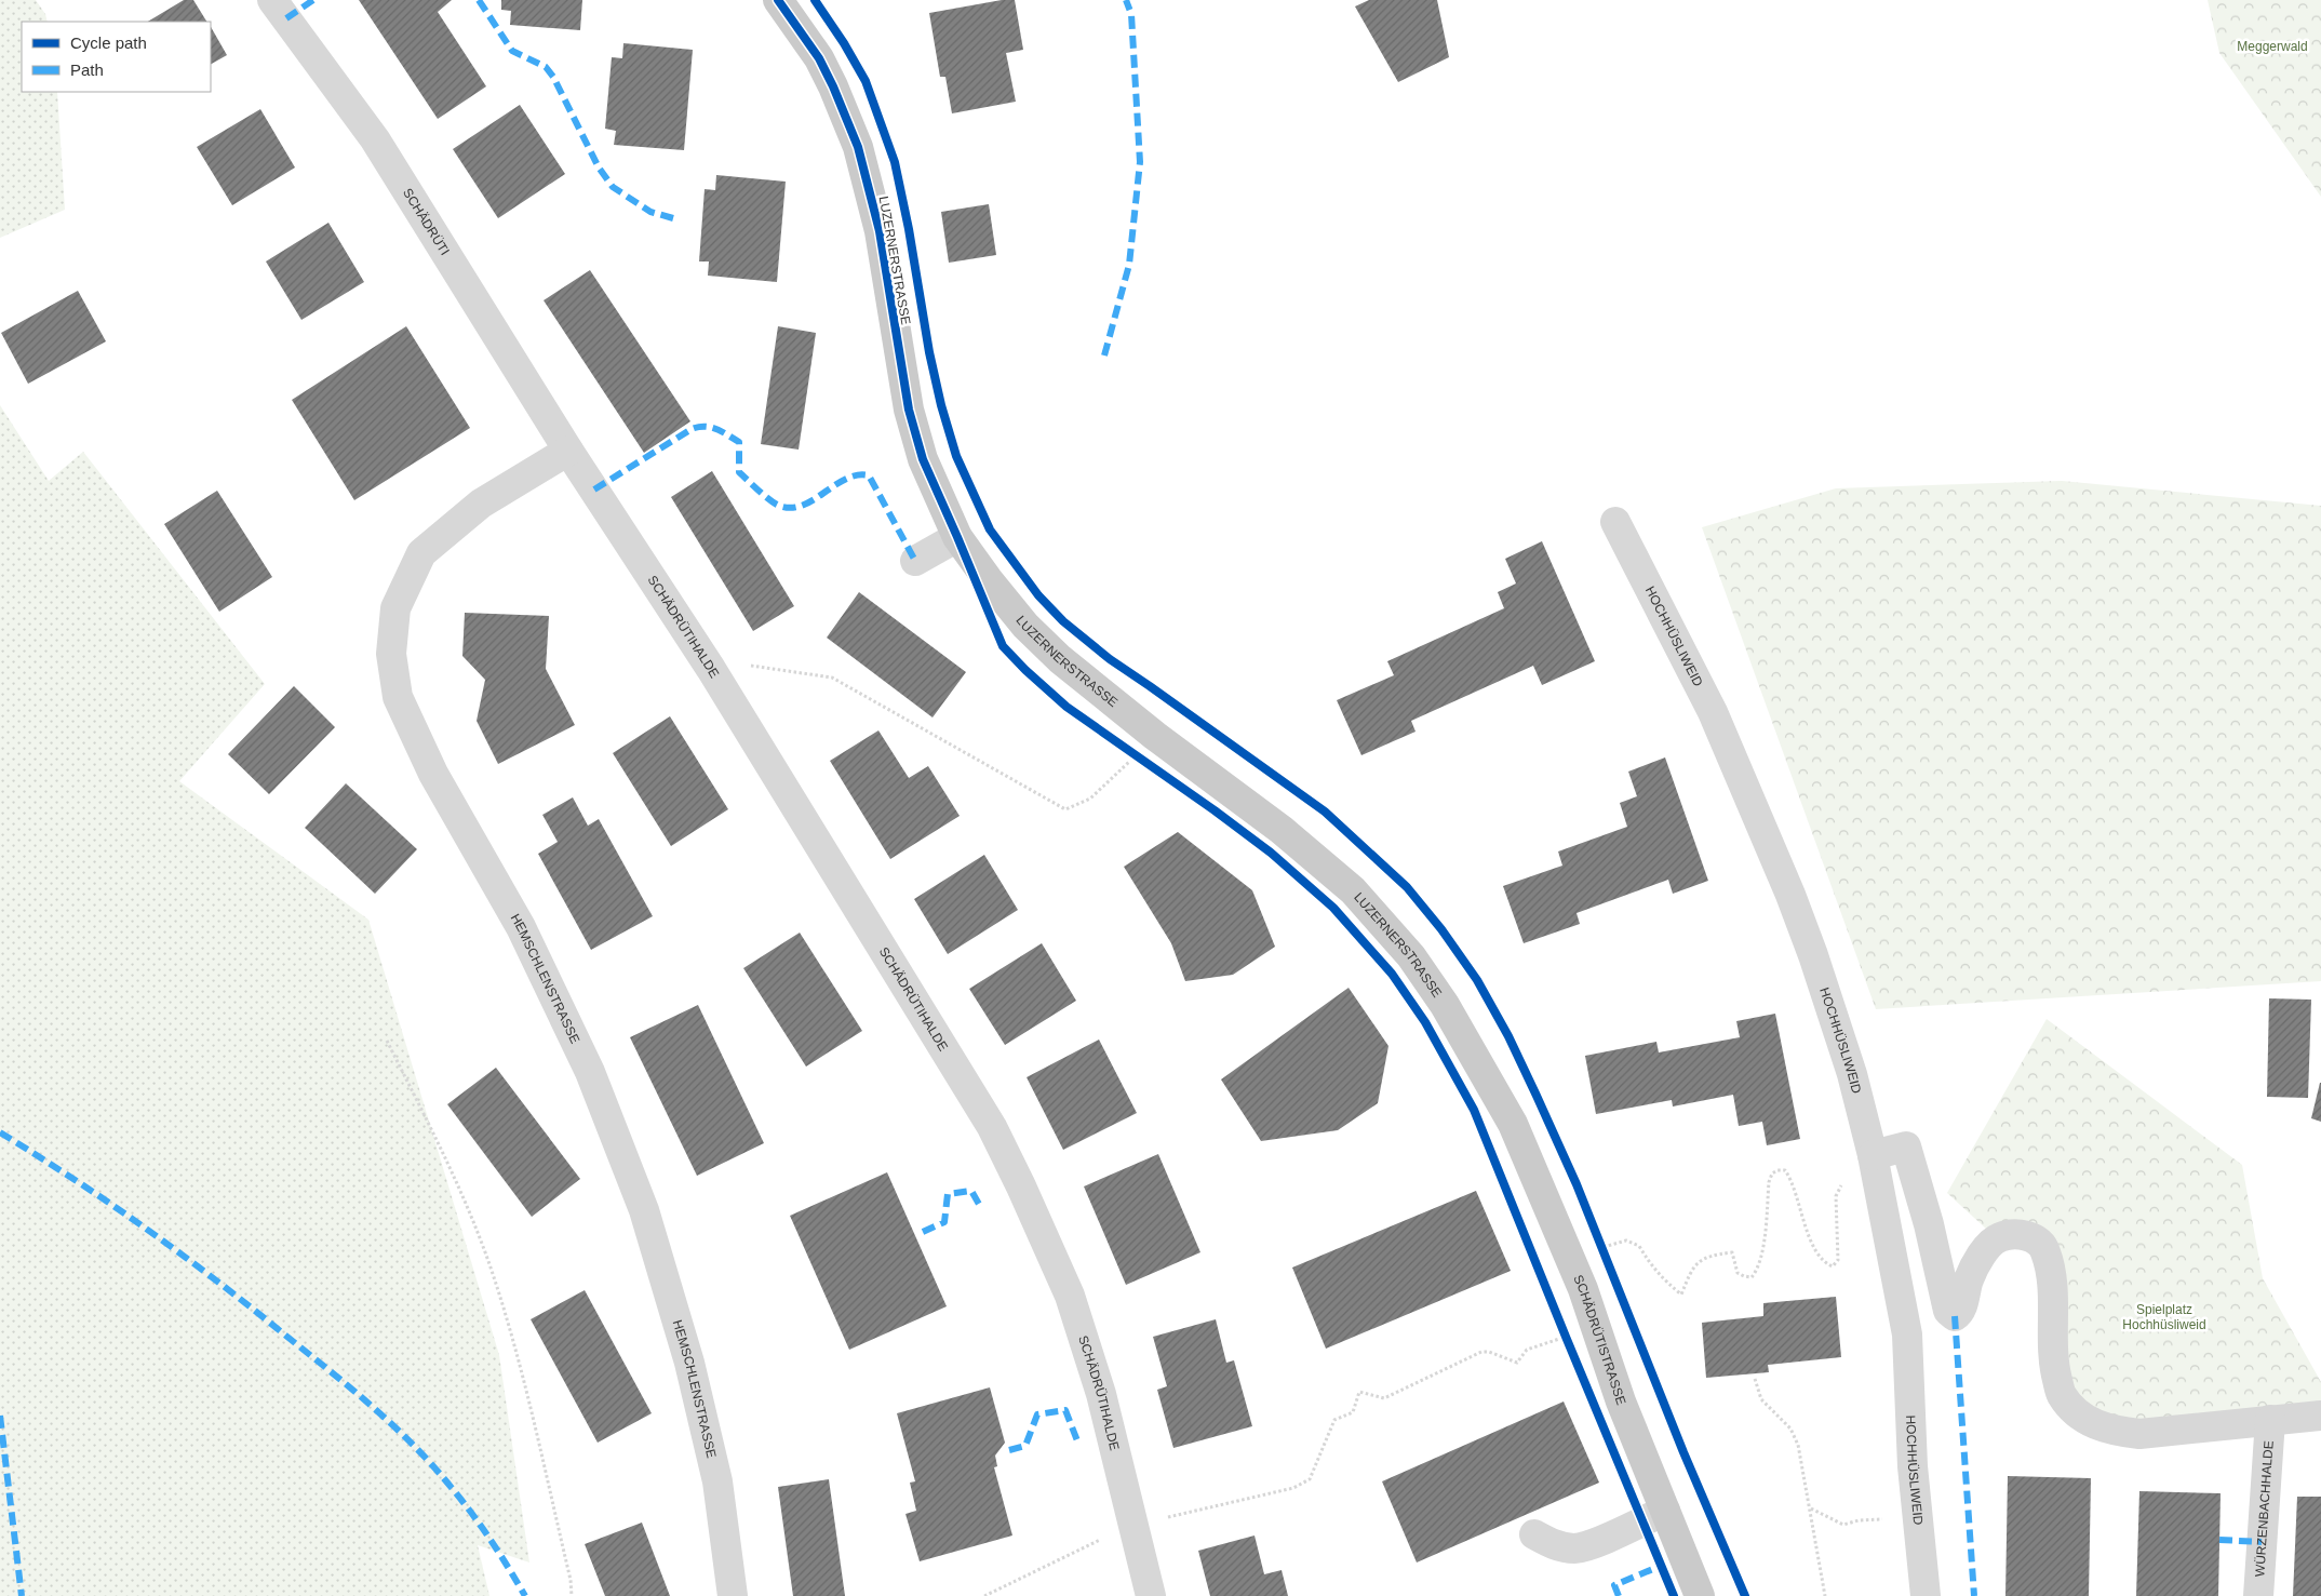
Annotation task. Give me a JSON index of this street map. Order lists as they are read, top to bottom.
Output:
{
  "streets": {
    "main road": ["LUZERNERSTRASSE", "SCHÄDRÜTISTRASSE"],
    "street": [
      "SCHÄDRÜTI",
      "SCHÄDRÜTIHALDE",
      "HOCHHÜSLIWEID",
      "HEMSCHLENSTRASSE",
      "WÜRZENBACHHALDE"
    ]
  },
  "crossings": [
    ["SCHÄDRÜTI", "SCHÄDRÜTIHALDE"],
    ["SCHÄDRÜTI", "HEMSCHLENSTRASSE"],
    ["LUZERNERSTRASSE", "SCHÄDRÜTISTRASSE"],
    ["SCHÄDRÜTIHALDE", "HEMSCHLENSTRASSE"]
  ],
  "parks": ["Meggerwald", "Spielplatz Hochhüsliweid"],
  "legend": ["Cycle path", "Path"]
}
